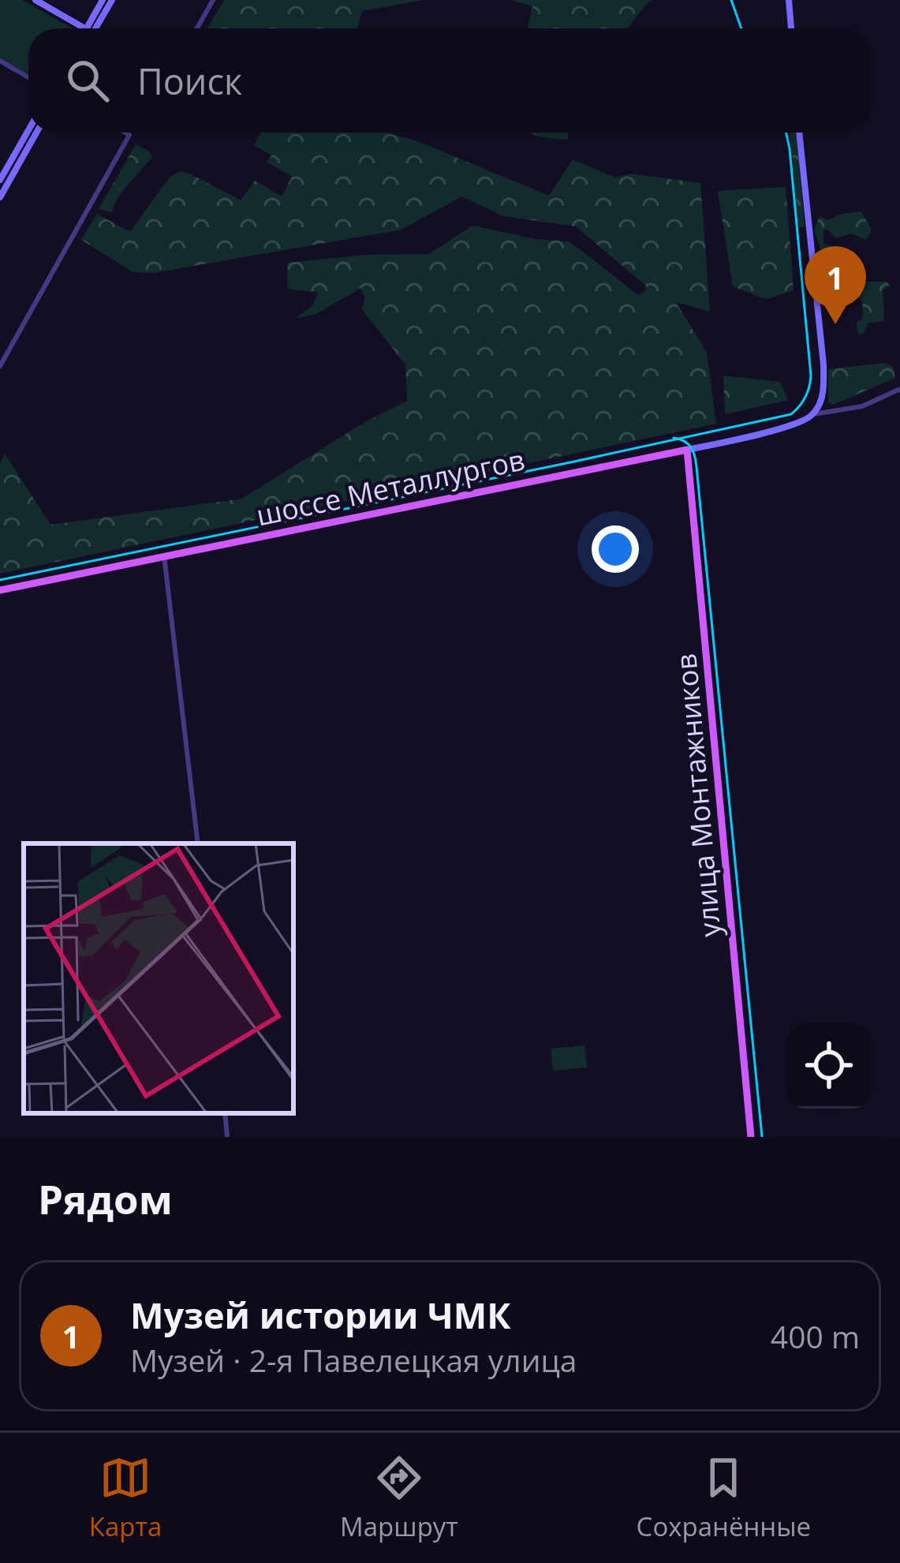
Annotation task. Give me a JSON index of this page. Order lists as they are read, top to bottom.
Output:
{
  "streets": {
    "main road": ["шоссе Металлургов", "улица Монтажников"]
  },
  "crossings": [
    ["шоссе Металлургов", "улица Монтажников"]
  ],
  "page": {
    "search": "Поиск",
    "pins": "1",
    "heading": "Рядом",
    "list": [
      {
        "mark": "1",
        "name": "Музей истории ЧМК",
        "note": "Музей · 2-я Павелецкая улица",
        "value": "400 m"
      }
    ],
    "nav": ["Карта", "Маршрут", "Сохранённые"]
  }
}
